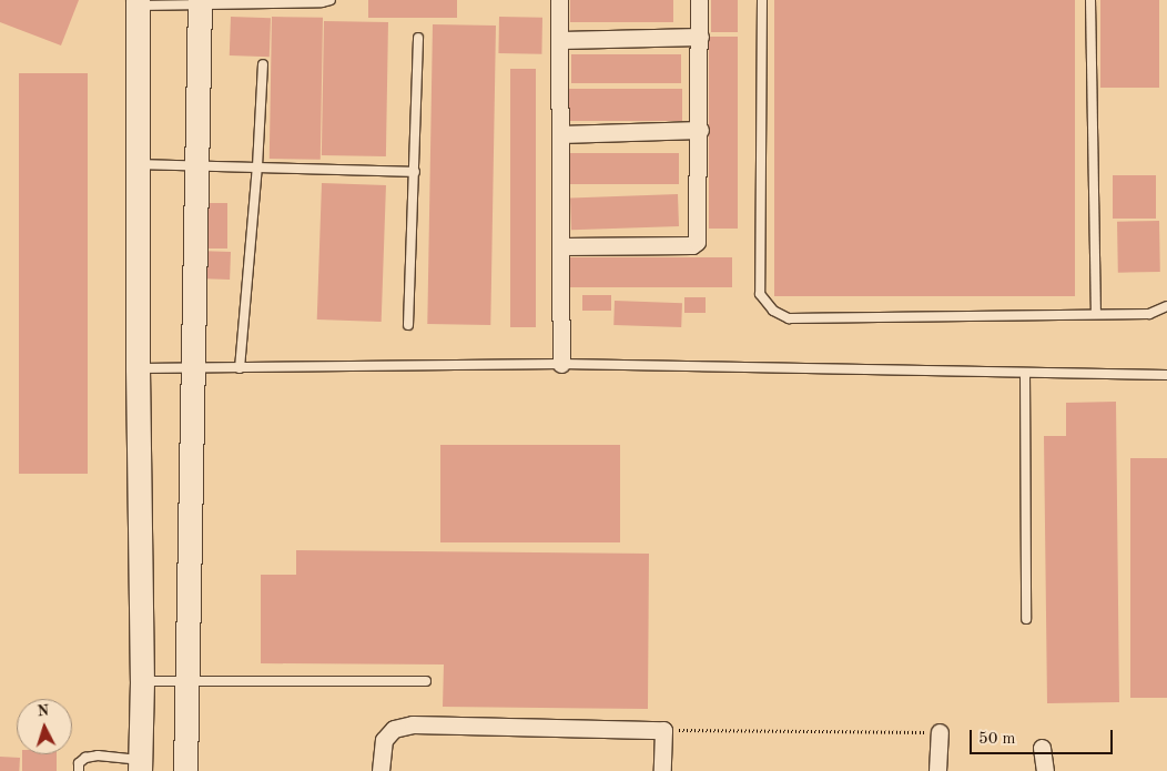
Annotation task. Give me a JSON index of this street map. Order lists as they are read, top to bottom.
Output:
{
  "scale_bar": "50 m",
  "north": "top"
}
